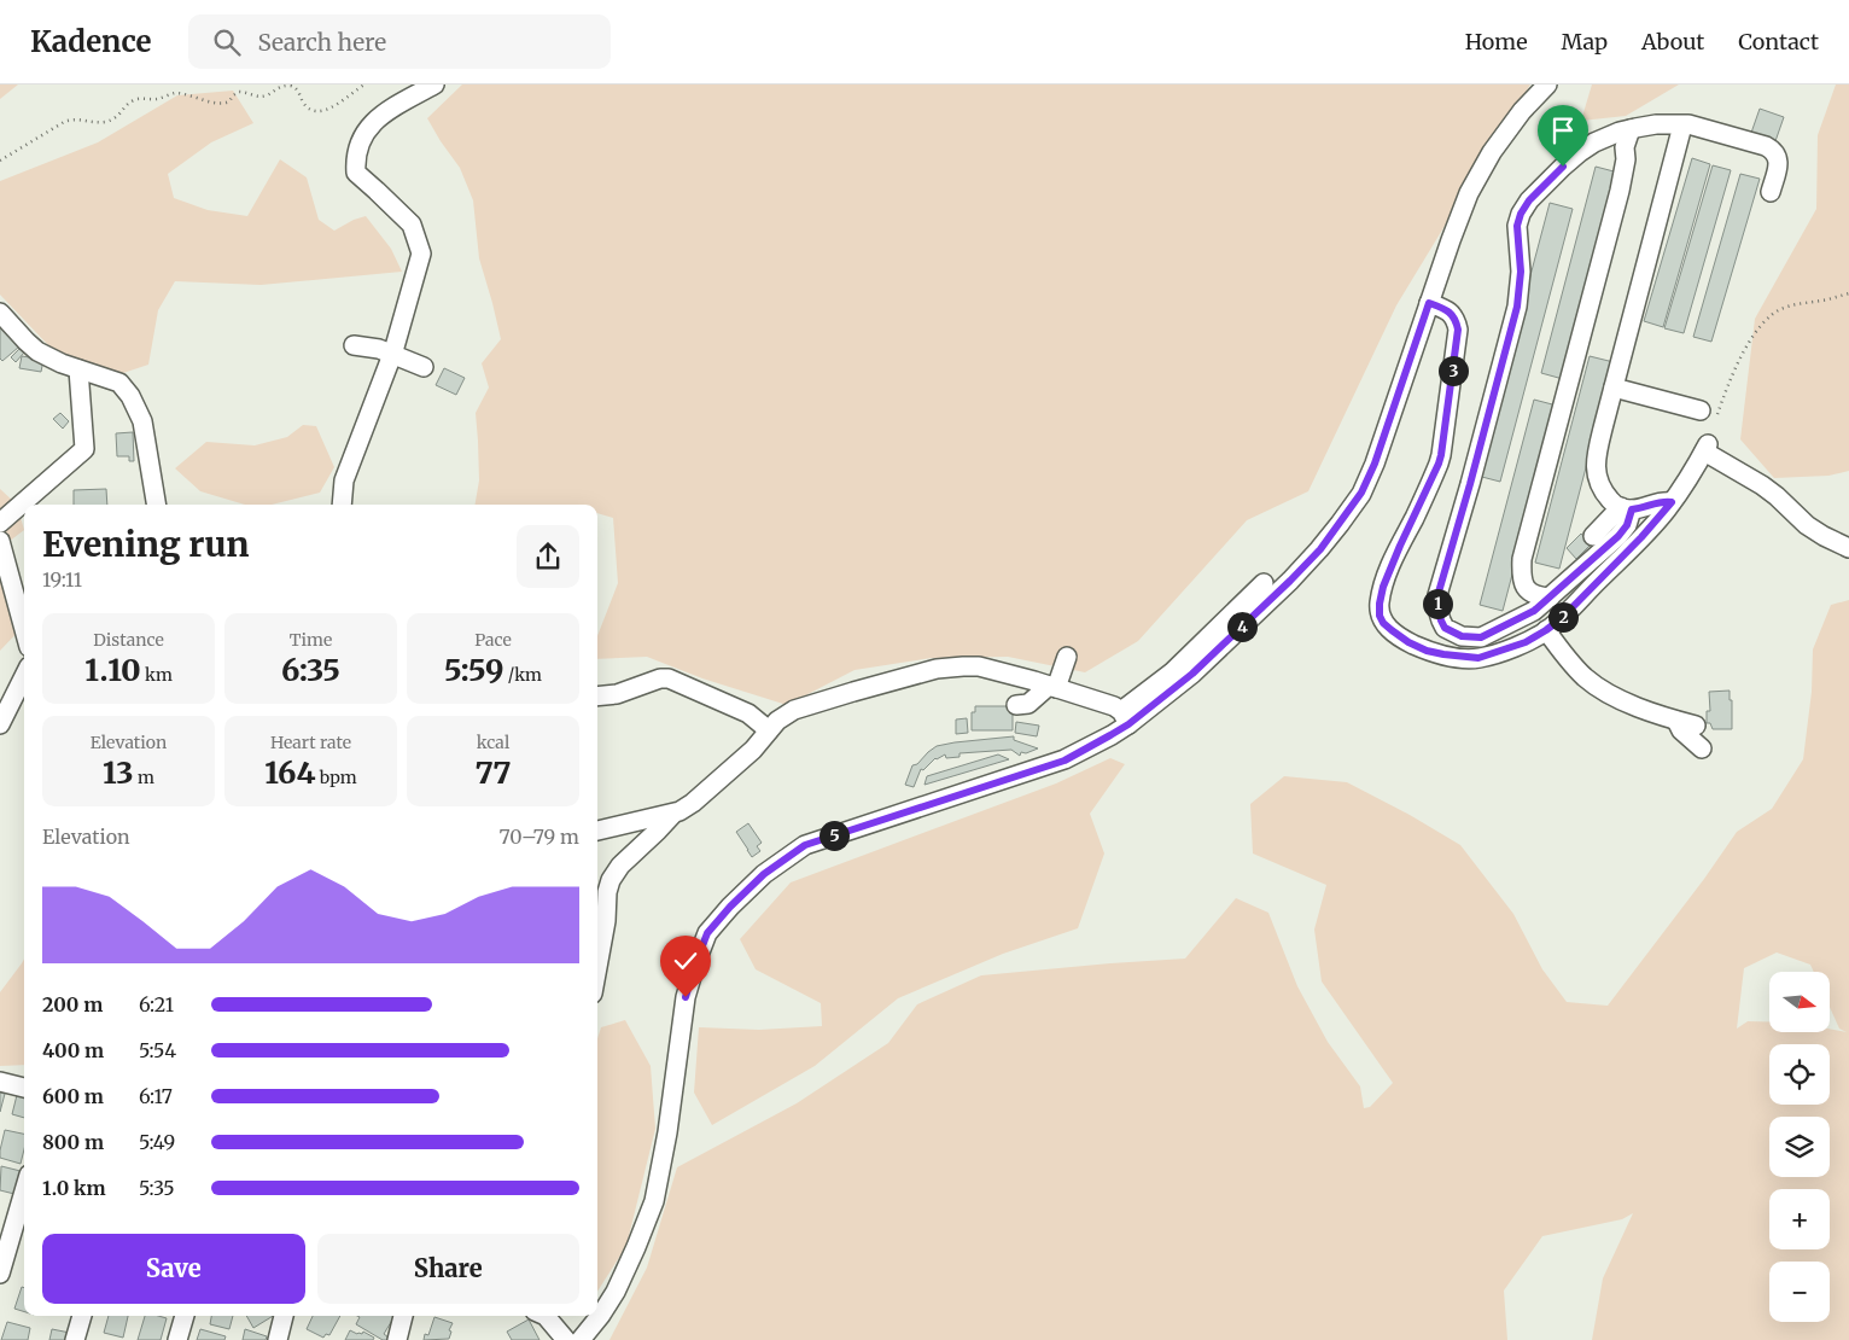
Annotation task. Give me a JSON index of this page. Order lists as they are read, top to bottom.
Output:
{
  "north": "right",
  "page": {
    "header": "Kadence",
    "search": "Search here",
    "nav": [
      "Home",
      "Map",
      "About",
      "Contact"
    ],
    "pins": [
      "3",
      "1",
      "2",
      "4",
      "5"
    ],
    "heading": ["Evening run", "19:11"],
    "stats": [
      ["Distance", "1.10 km"],
      ["Time", "6:35"],
      ["Pace", "5:59 /km"],
      ["Elevation", "13 m"],
      ["Heart rate", "164 bpm"],
      ["kcal", "77"]
    ],
    "chart": ["Elevation", "70–79 m"],
    "map_buttons": ["+", "−"],
    "list": [
      {
        "name": "200 m",
        "note": "6:21"
      },
      {
        "name": "400 m",
        "note": "5:54"
      },
      {
        "name": "600 m",
        "note": "6:17"
      },
      {
        "name": "800 m",
        "note": "5:49"
      },
      {
        "name": "1.0 km",
        "note": "5:35"
      }
    ],
    "buttons": ["Save", "Share"]
  }
}
